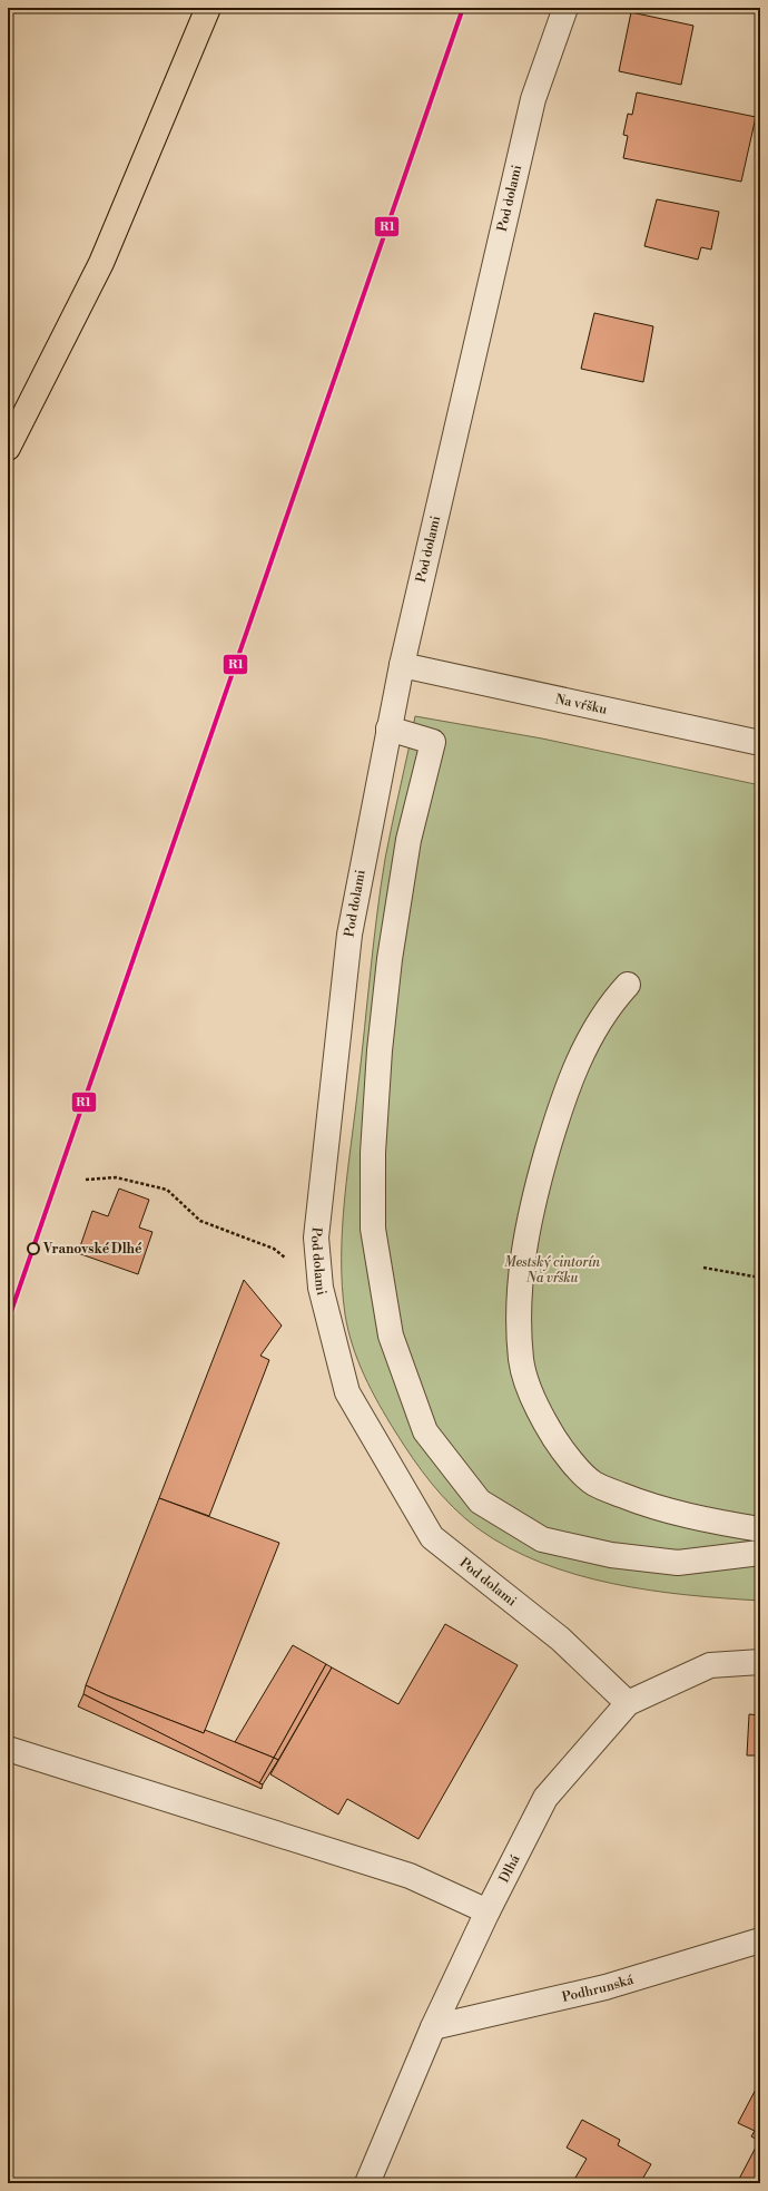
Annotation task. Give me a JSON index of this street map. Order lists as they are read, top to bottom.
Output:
{
  "streets": {
    "street": [
      "Pod dolami",
      "Na vŕšku",
      "Dlhá",
      "Podhrunská"
    ]
  },
  "crossings": [
    ["Pod dolami", "Na vŕšku"],
    ["Pod dolami", "Dlhá"],
    ["Dlhá", "Podhrunská"]
  ],
  "parks": ["Mestský cintorín Na vŕšku"],
  "places": ["Vranovské Dlhé"],
  "lines": ["transit line R1"]
}
